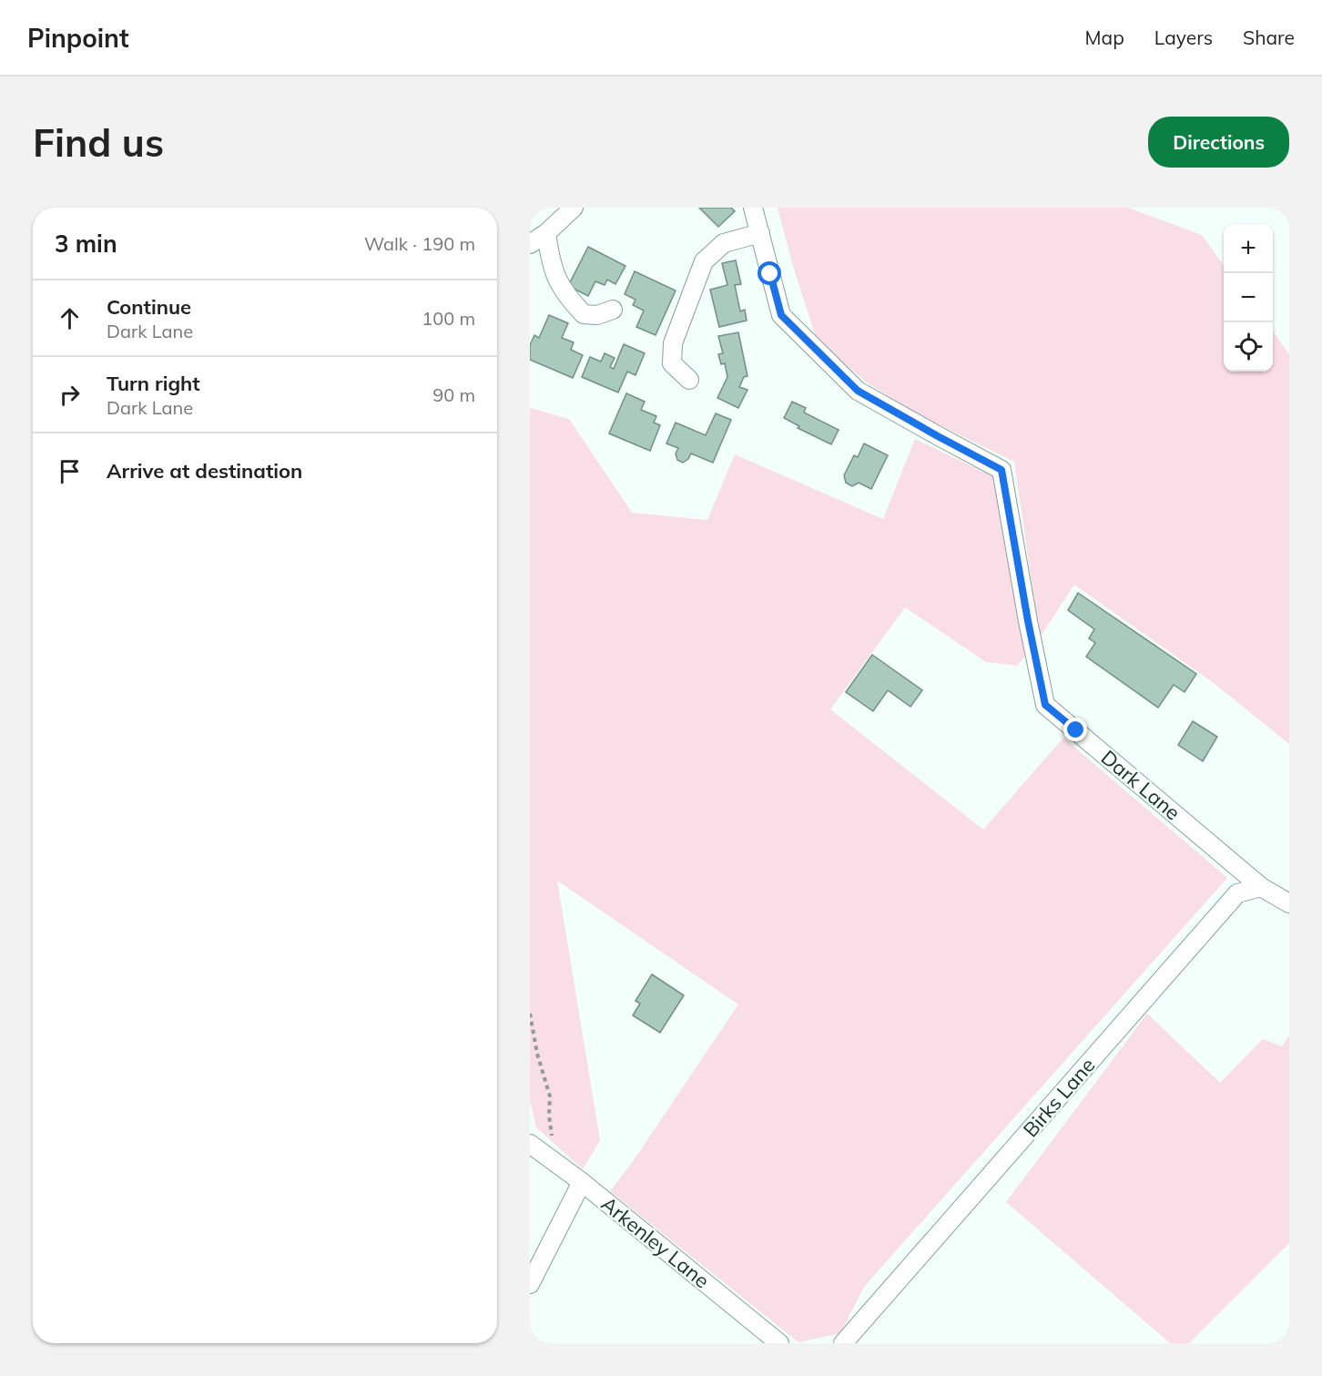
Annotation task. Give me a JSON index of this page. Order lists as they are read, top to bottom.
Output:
{
  "streets": {
    "street": ["Dark Lane", "Birks Lane", "Arkenley Lane"]
  },
  "crossings": [
    ["Dark Lane", "Birks Lane"]
  ],
  "page": {
    "header": "Pinpoint",
    "nav": ["Map", "Layers", "Share"],
    "buttons": "Directions",
    "title": "Find us",
    "heading": ["3 min", "Walk · 190 m"],
    "map_buttons": ["+", "−"],
    "list": [
      ["Continue", "Dark Lane", "100 m"],
      ["Turn right", "Dark Lane", "90 m"],
      "Arrive at destination"
    ]
  }
}
